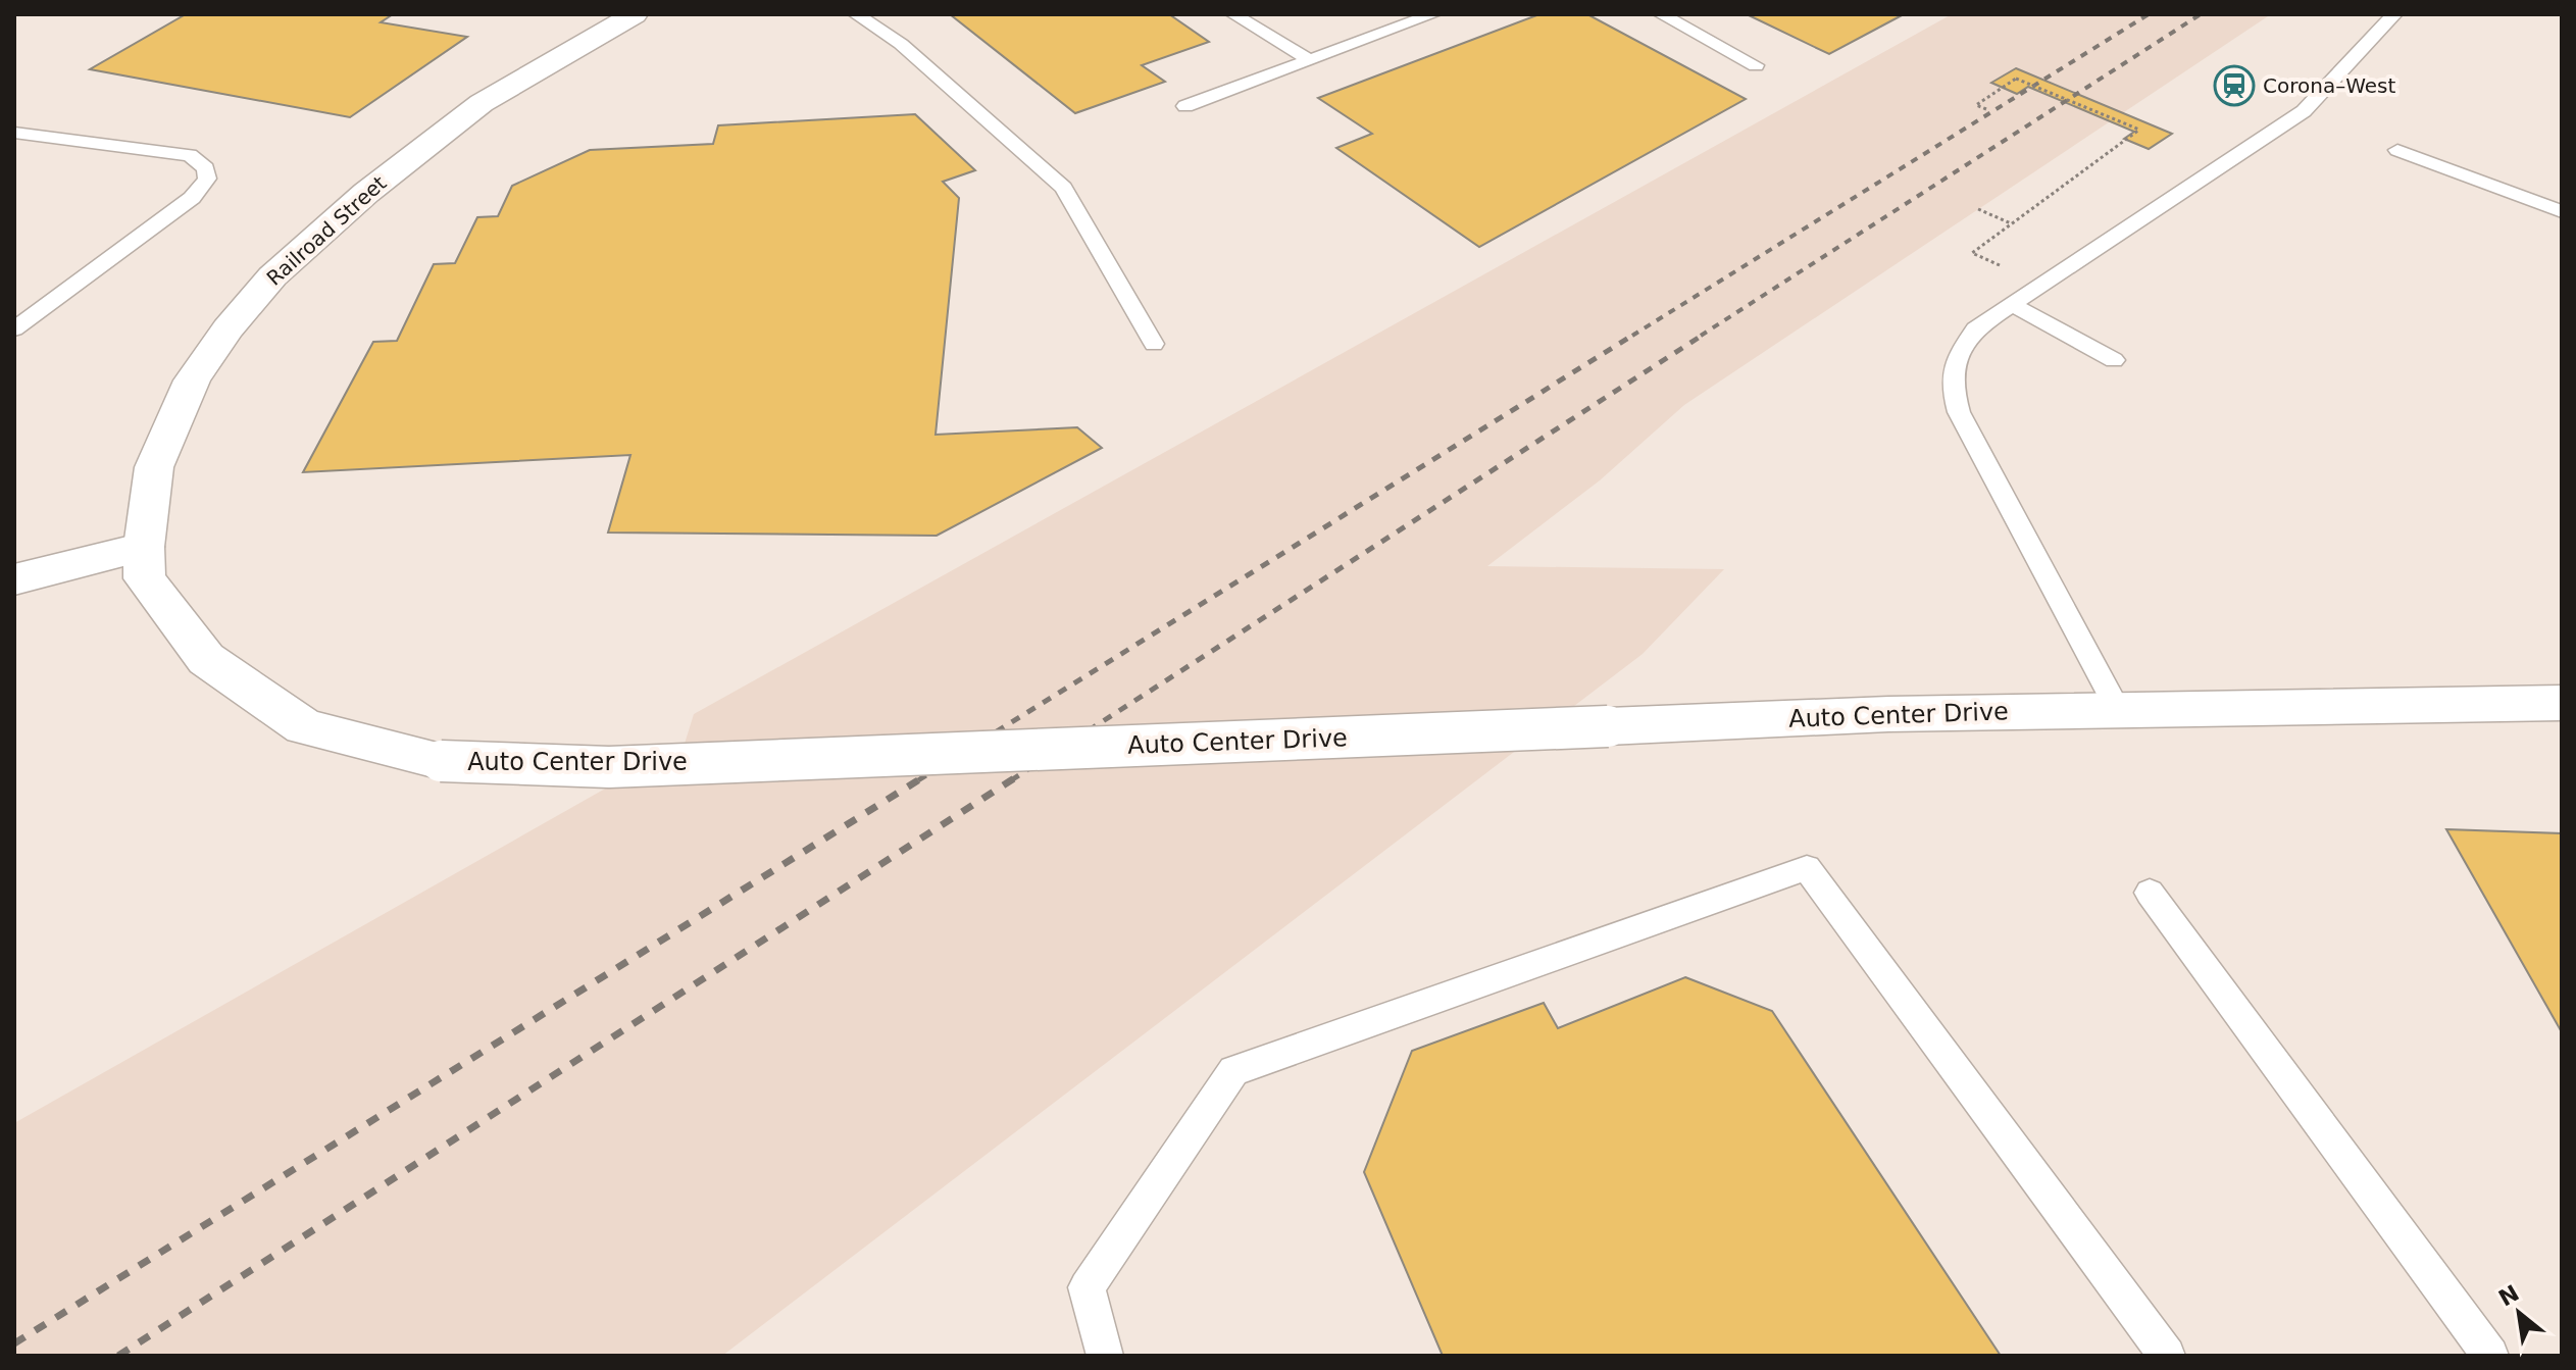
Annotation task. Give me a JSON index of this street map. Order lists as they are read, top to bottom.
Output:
{
  "streets": {
    "main road": ["Railroad Street", "Auto Center Drive"]
  },
  "crossings": [
    ["Railroad Street", "Auto Center Drive"]
  ],
  "places": {
    "station": ["Corona–West"]
  },
  "north": "top left"
}
